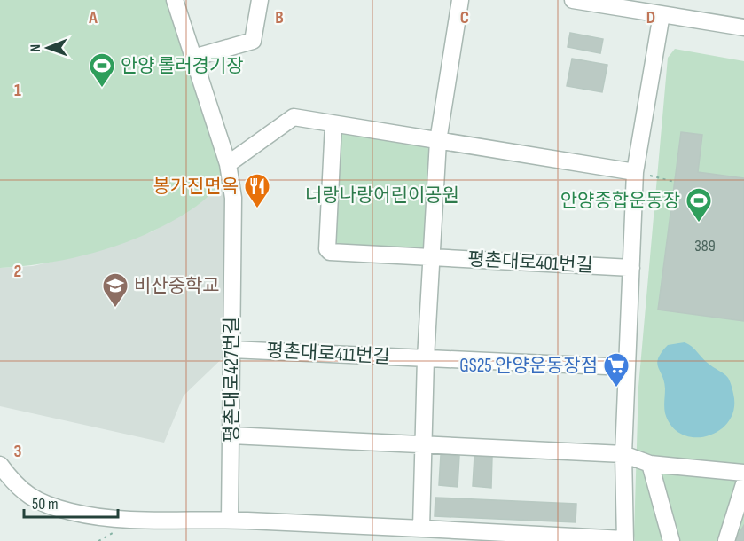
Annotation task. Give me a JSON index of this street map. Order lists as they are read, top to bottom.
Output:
{
  "streets": {
    "street": ["평촌대로401번길", "평촌대로411번길", "평촌대로427번길"]
  },
  "crossings": [
    ["평촌대로411번길", "평촌대로427번길"]
  ],
  "parks": ["너랑나랑어린이공원"],
  "places": {
    "sports": ["안양 롤러경기장", "안양종합운동장"],
    "restaurant": ["봉가진면옥"],
    "school or university": ["비산중학교"],
    "supermarket": ["GS25 안양운동장점"]
  },
  "house_numbers": ["389"],
  "scale_bar": "50 m",
  "north": "left",
  "grid": {
    "columns": [
      "A",
      "B",
      "C",
      "D"
    ],
    "rows": ["1", "2", "3"]
  }
}
